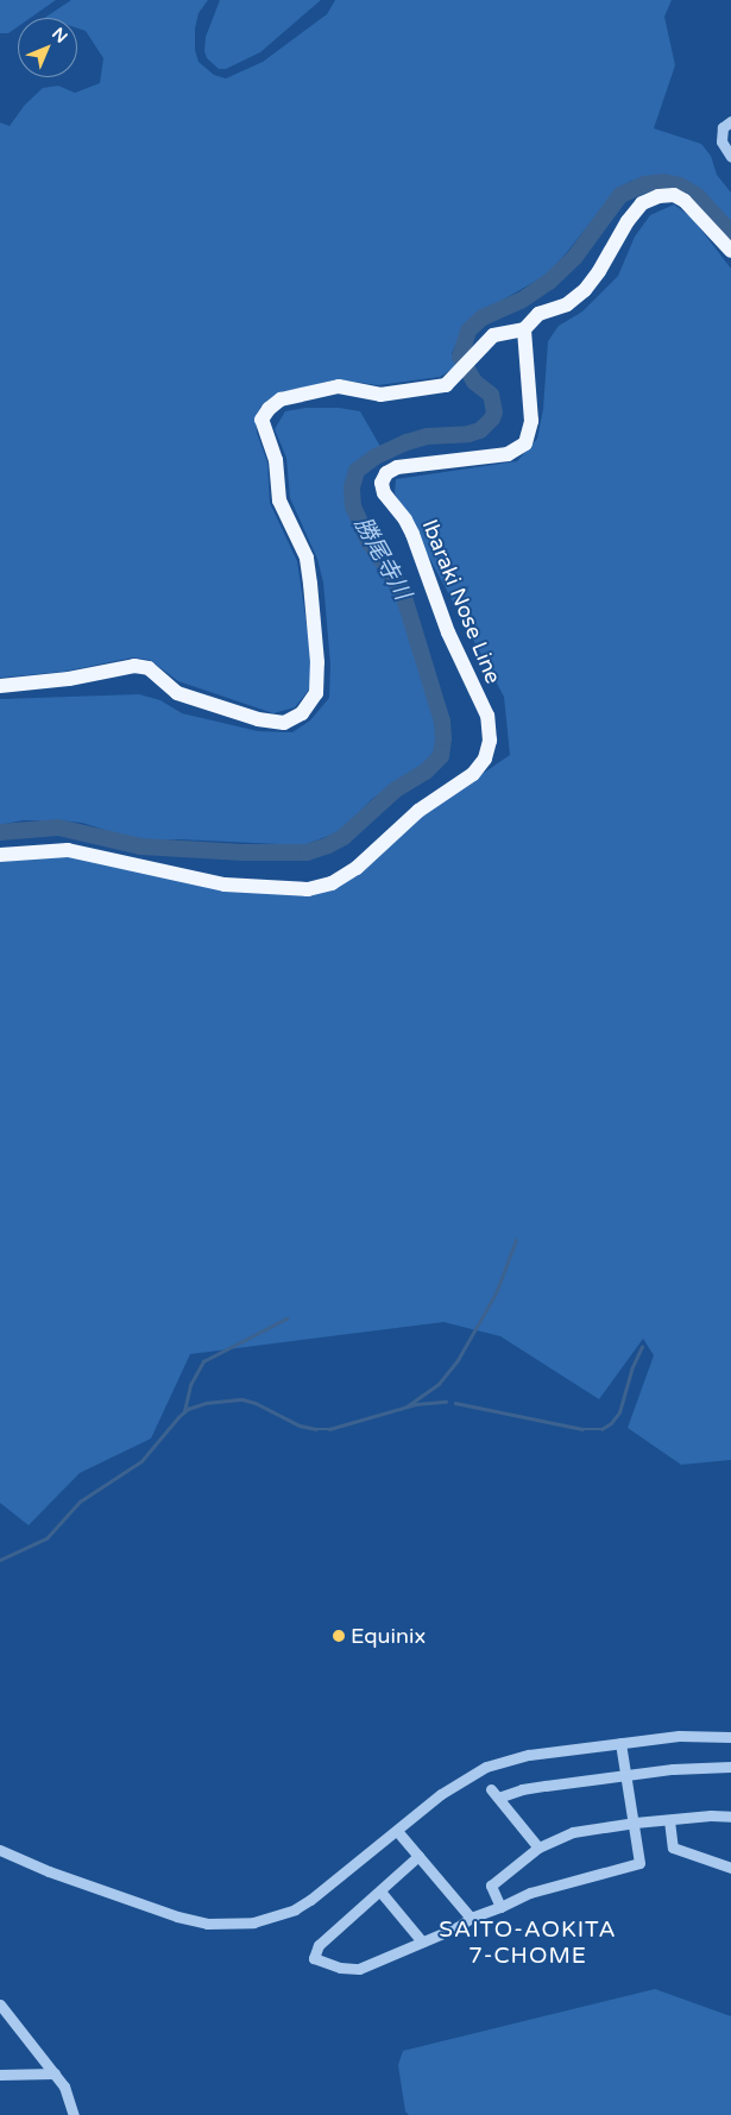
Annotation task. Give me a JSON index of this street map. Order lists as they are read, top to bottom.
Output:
{
  "streets": {
    "main road": ["Ibaraki Nose Line"]
  },
  "districts": ["SAITO-AOKITA 7-CHOME"],
  "water": ["勝尾寺川"],
  "places": ["Equinix"],
  "north": "top right"
}
